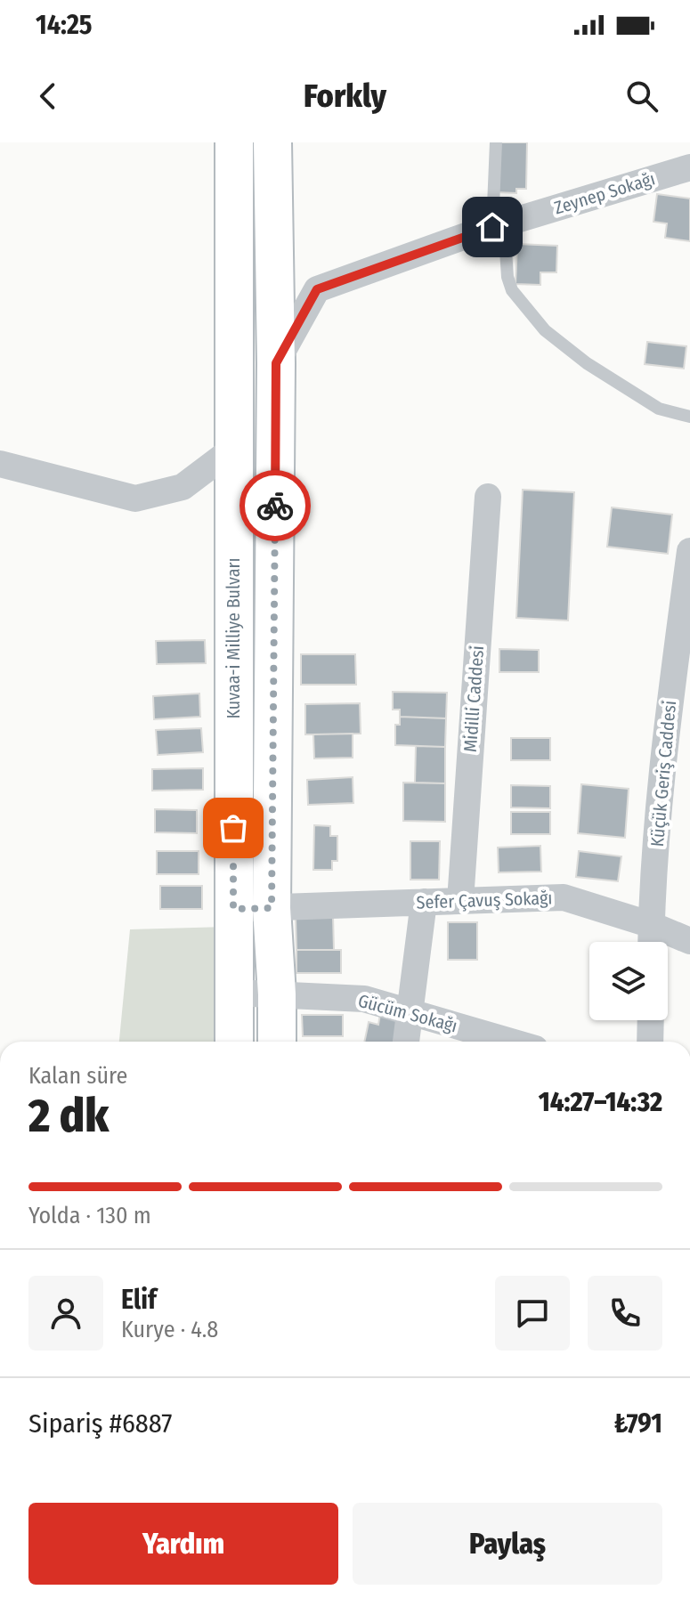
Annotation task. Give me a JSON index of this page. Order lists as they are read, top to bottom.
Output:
{
  "streets": {
    "main road": ["Kuvaa-i Milliye Bulvarı"],
    "street": [
      "Zeynep Sokağı",
      "Midilli Caddesi",
      "Küçük Geriş Caddesi",
      "Sefer Çavuş Sokağı",
      "Gücüm Sokağı"
    ]
  },
  "crossings": [
    ["Kuvaa-i Milliye Bulvarı", "Sefer Çavuş Sokağı"],
    ["Kuvaa-i Milliye Bulvarı", "Gücüm Sokağı"],
    ["Midilli Caddesi", "Sefer Çavuş Sokağı"],
    ["Küçük Geriş Caddesi", "Sefer Çavuş Sokağı"]
  ],
  "page": {
    "status": "14:25",
    "header": "Forkly",
    "heading": ["2 dk", "Kalan süre", "14:27–14:32"],
    "panel": [
      "Elif",
      "Kurye · 4.8",
      "Sipariş #6887",
      "₺791"
    ],
    "bar": "Yolda · 130 m",
    "buttons": ["Yardım", "Paylaş"]
  }
}
